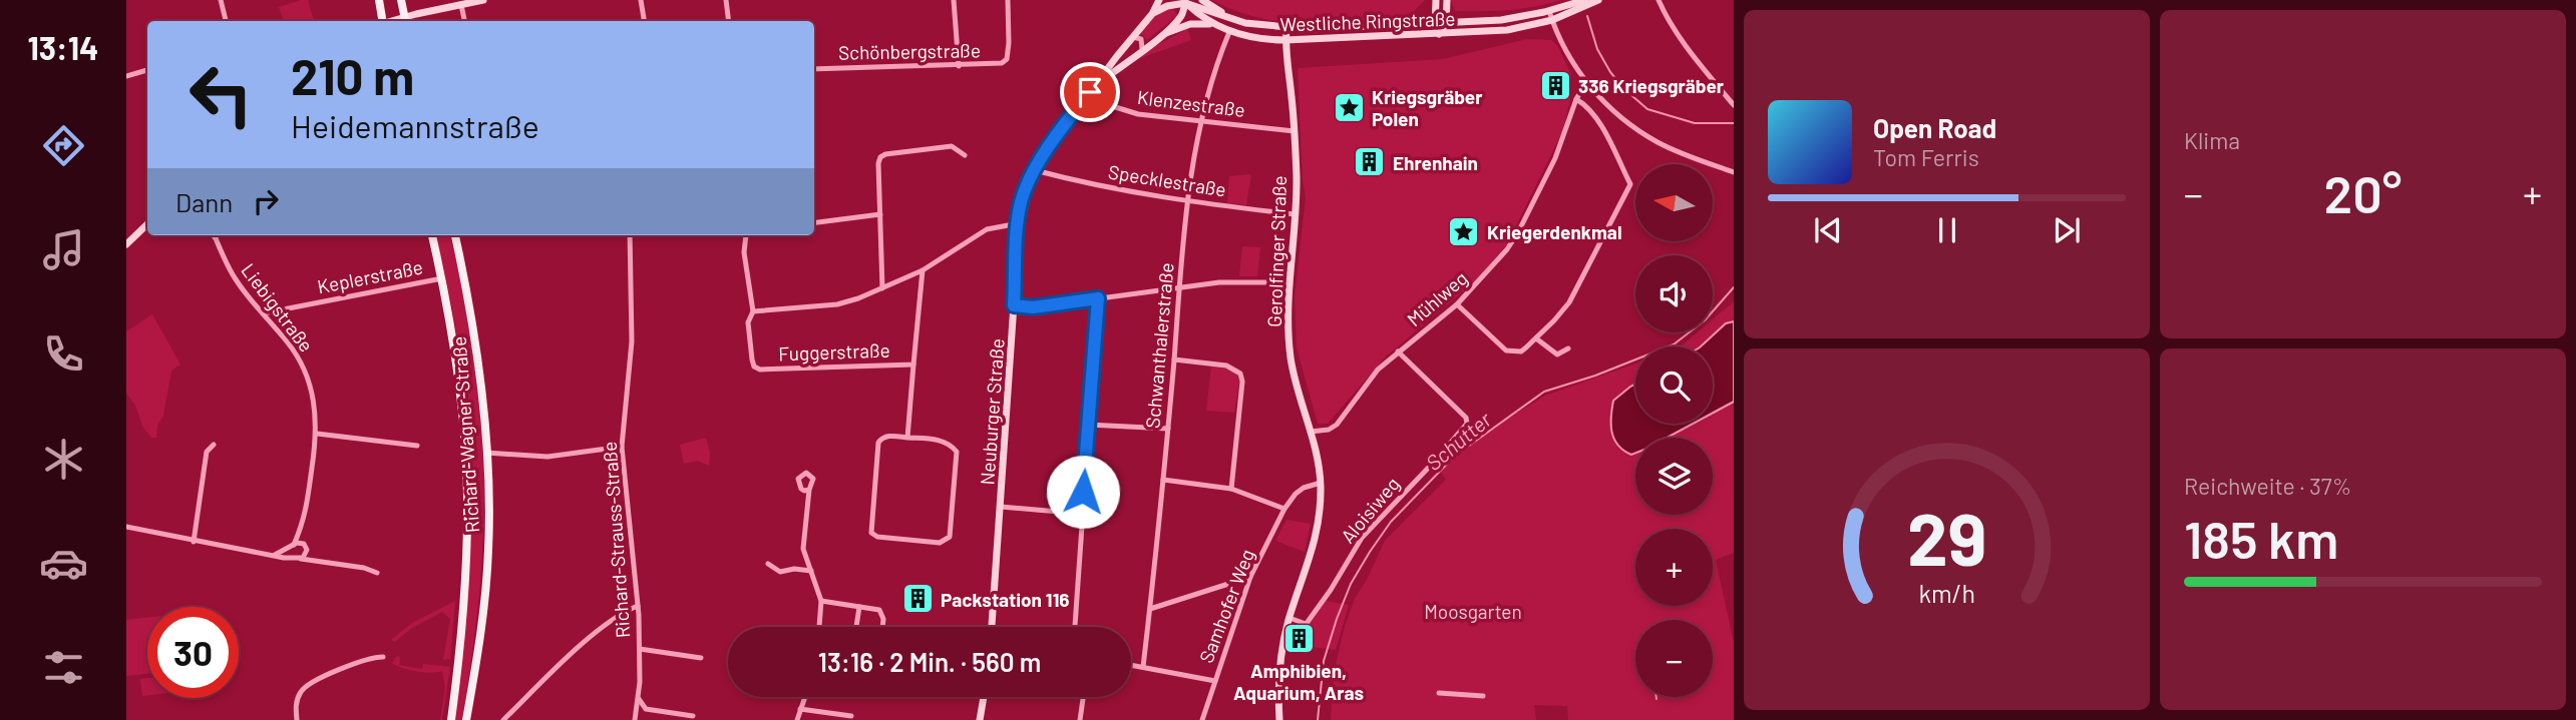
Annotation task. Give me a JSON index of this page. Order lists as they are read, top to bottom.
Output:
{
  "streets": {
    "main road": [
      "Westliche Ringstraße",
      "Gerolfinger Straße",
      "Neuburger Straße",
      "Richard-Wagner-Straße"
    ],
    "street": [
      "Schönbergstraße",
      "Klenzestraße",
      "Specklestraße",
      "Keplerstraße",
      "Mühlweg",
      "Liebigstraße",
      "Schwanthalerstraße",
      "Fuggerstraße",
      "Aloisiweg",
      "Richard-Strauss-Straße",
      "Samhofer Weg"
    ]
  },
  "crossings": [
    ["Westliche Ringstraße", "Gerolfinger Straße"],
    ["Westliche Ringstraße", "Schwanthalerstraße"],
    ["Westliche Ringstraße", "Neuburger Straße"],
    ["Klenzestraße", "Gerolfinger Straße"],
    ["Klenzestraße", "Schwanthalerstraße"],
    ["Klenzestraße", "Neuburger Straße"],
    ["Specklestraße", "Gerolfinger Straße"],
    ["Specklestraße", "Schwanthalerstraße"],
    ["Specklestraße", "Neuburger Straße"],
    ["Gerolfinger Straße", "Mühlweg"],
    ["Gerolfinger Straße", "Aloisiweg"],
    ["Gerolfinger Straße", "Samhofer Weg"],
    ["Keplerstraße", "Liebigstraße"],
    ["Keplerstraße", "Richard-Wagner-Straße"],
    ["Mühlweg", "Aloisiweg"]
  ],
  "water": ["Schutter"],
  "parks": ["Moosgarten"],
  "places": {
    "building": [
      "336 Kriegsgräber",
      "Ehrenhain",
      "Packstation 116",
      "Amphibien, Aquarium, Aras"
    ],
    "place": ["Kriegsgräber Polen", "Kriegerdenkmal"]
  },
  "north": "left",
  "page": {
    "tabs": "13:14",
    "tile": [
      "Klima",
      ["Reichweite · 37%", "185 km"]
    ],
    "turn": ["210 m", "Heidemannstraße"],
    "song": ["Open Road", "Tom Ferris"],
    "map_buttons": ["+", "−"],
    "heat": ["−", "20°", "+"],
    "then": "Dann",
    "limit": "30",
    "trip": "13:16 · 2 Min. · 560 m",
    "gauge": ["29", "km/h"]
  }
}
